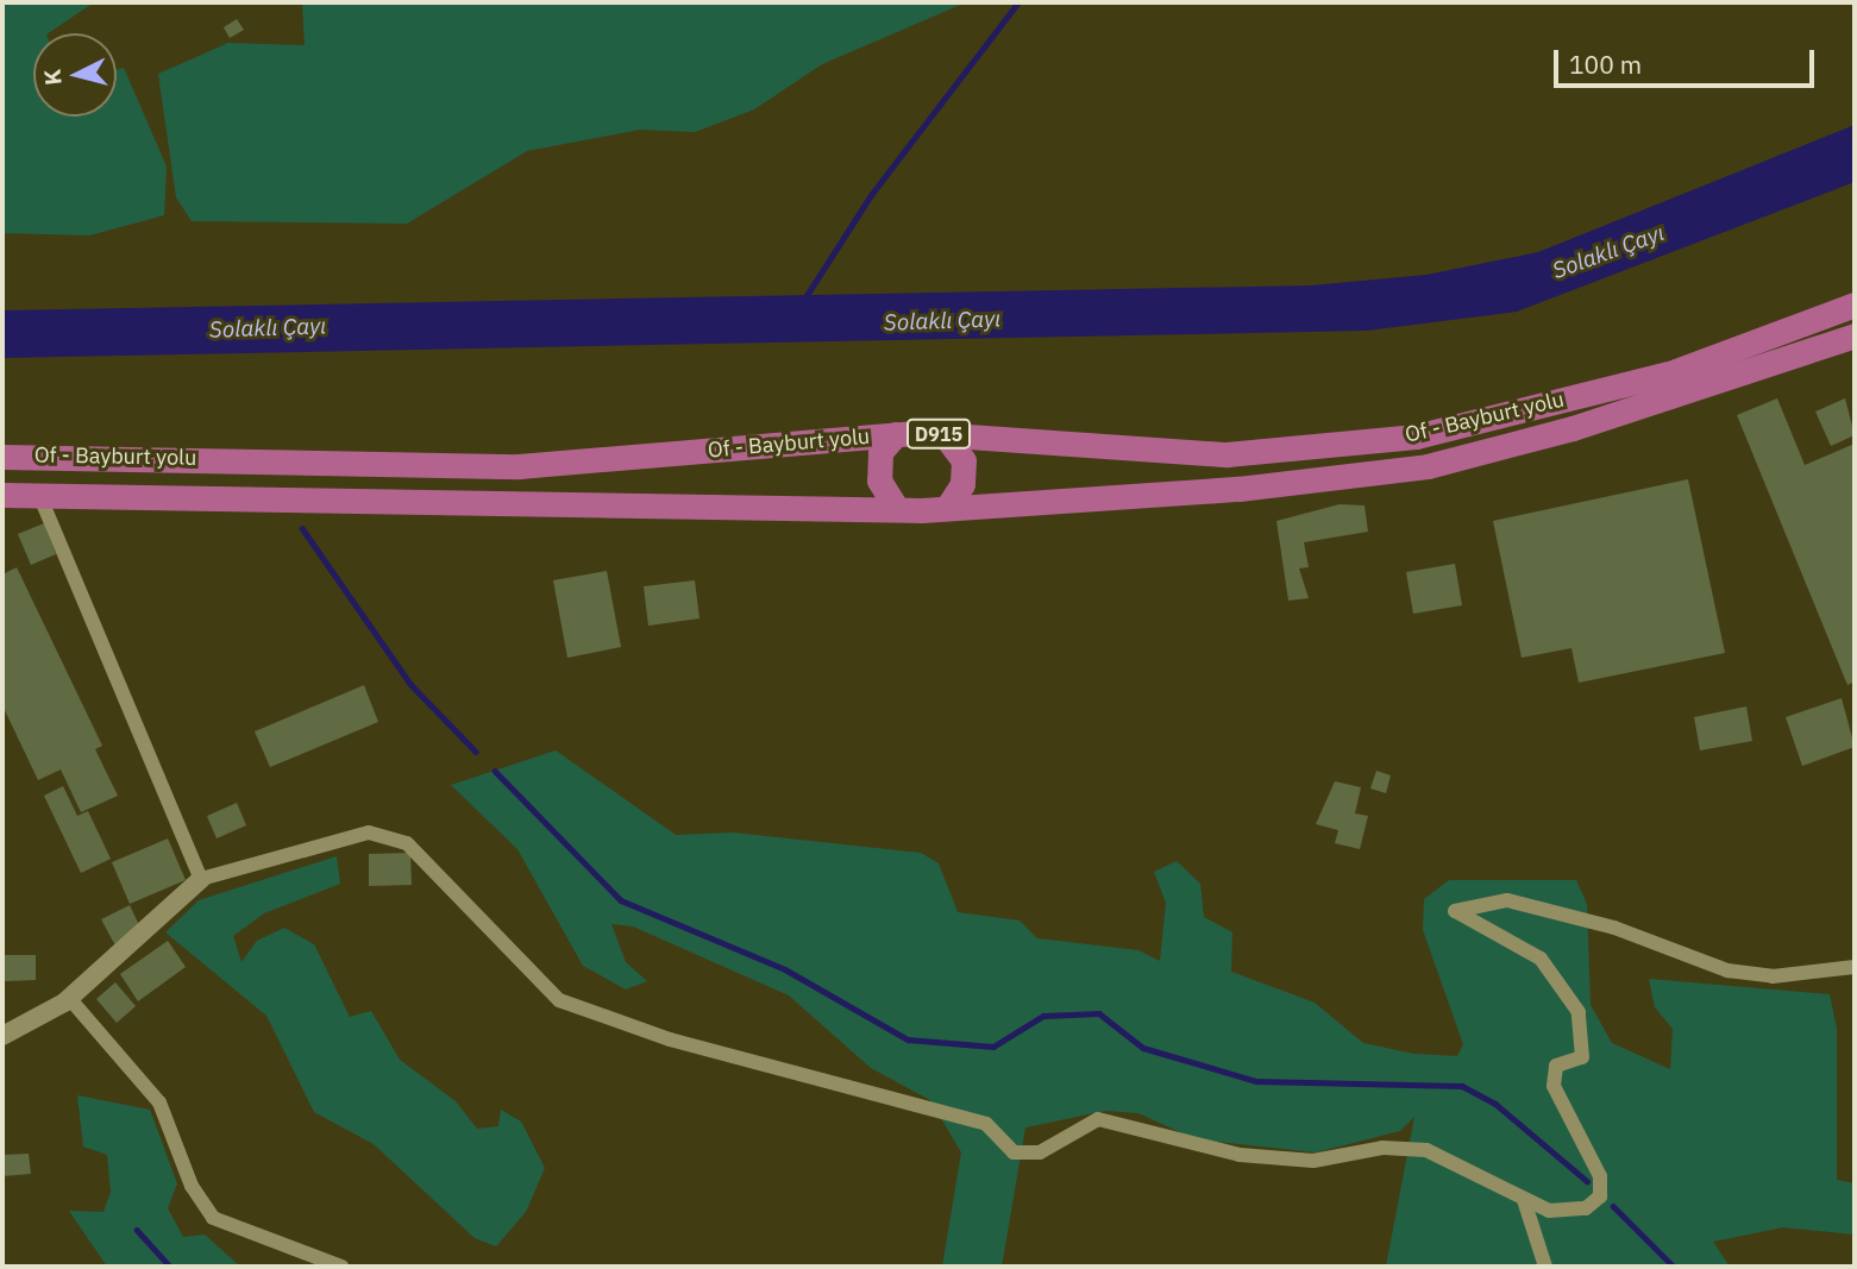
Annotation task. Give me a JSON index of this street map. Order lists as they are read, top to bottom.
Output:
{
  "streets": {
    "highway": ["Of - Bayburt yolu", "D915"]
  },
  "water": ["Solaklı Çayı"],
  "scale_bar": "100 m",
  "north": "left"
}
